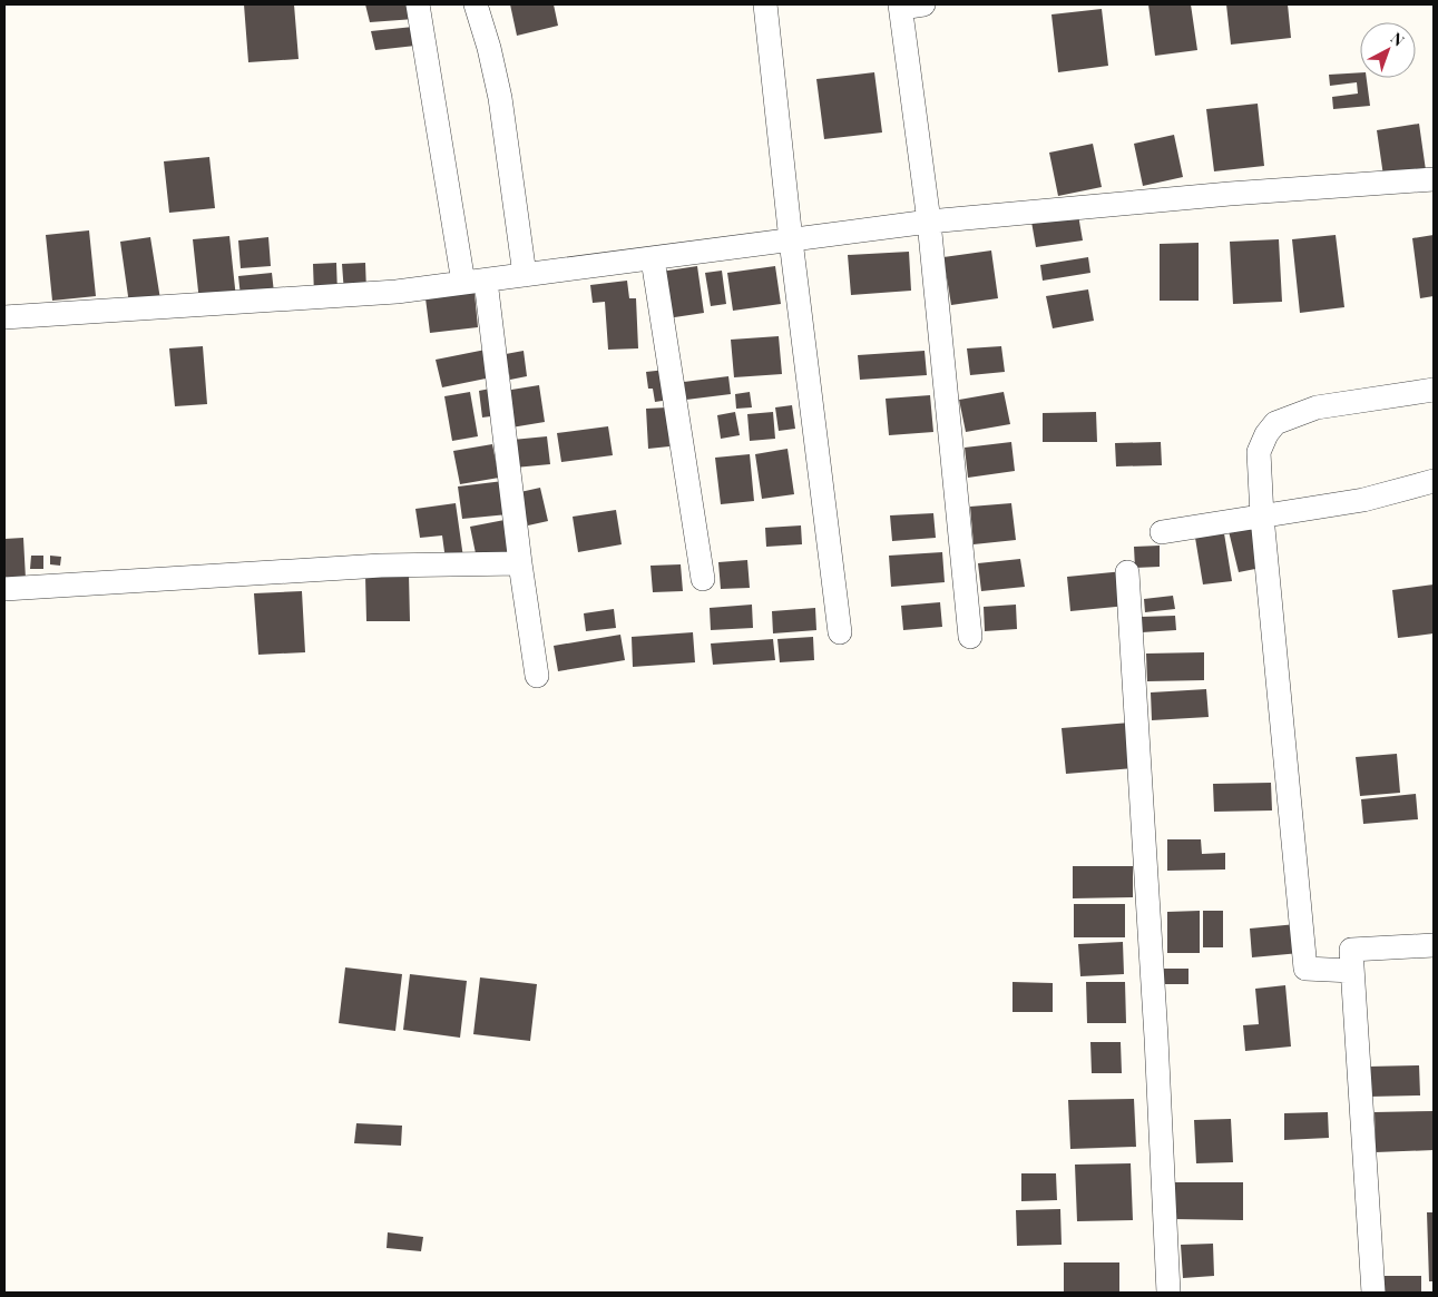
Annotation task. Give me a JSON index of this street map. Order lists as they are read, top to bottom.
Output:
{
  "north": "top right"
}
